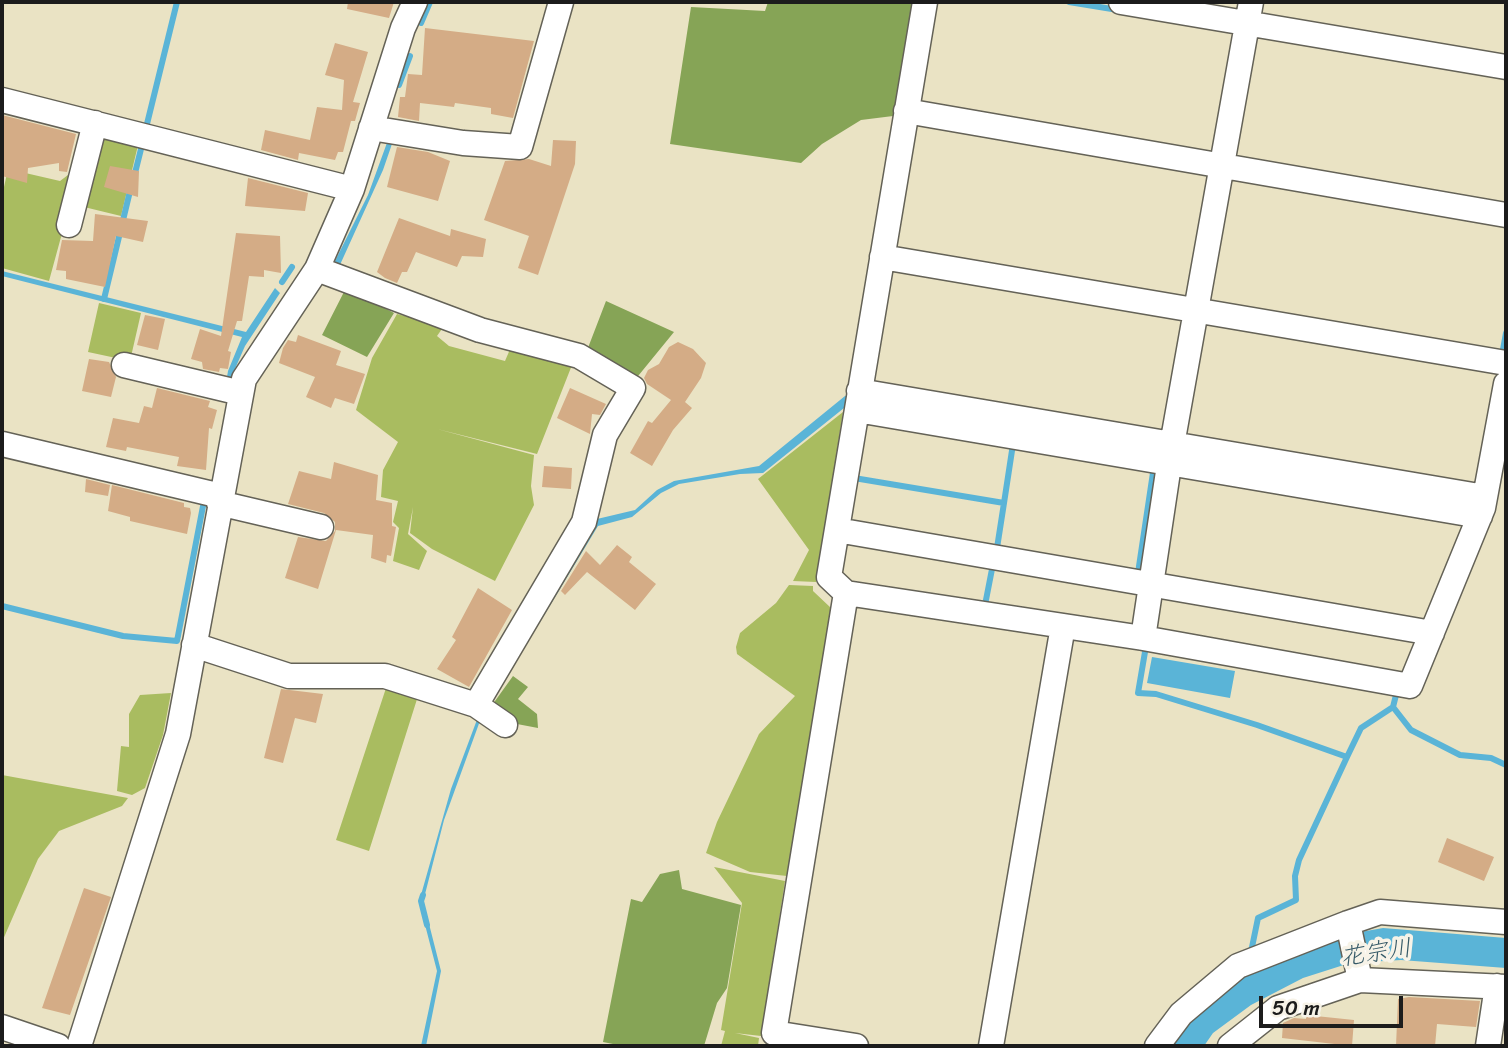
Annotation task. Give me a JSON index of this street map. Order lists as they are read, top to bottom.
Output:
{
  "water": ["花宗川"],
  "scale_bar": "50 m"
}
